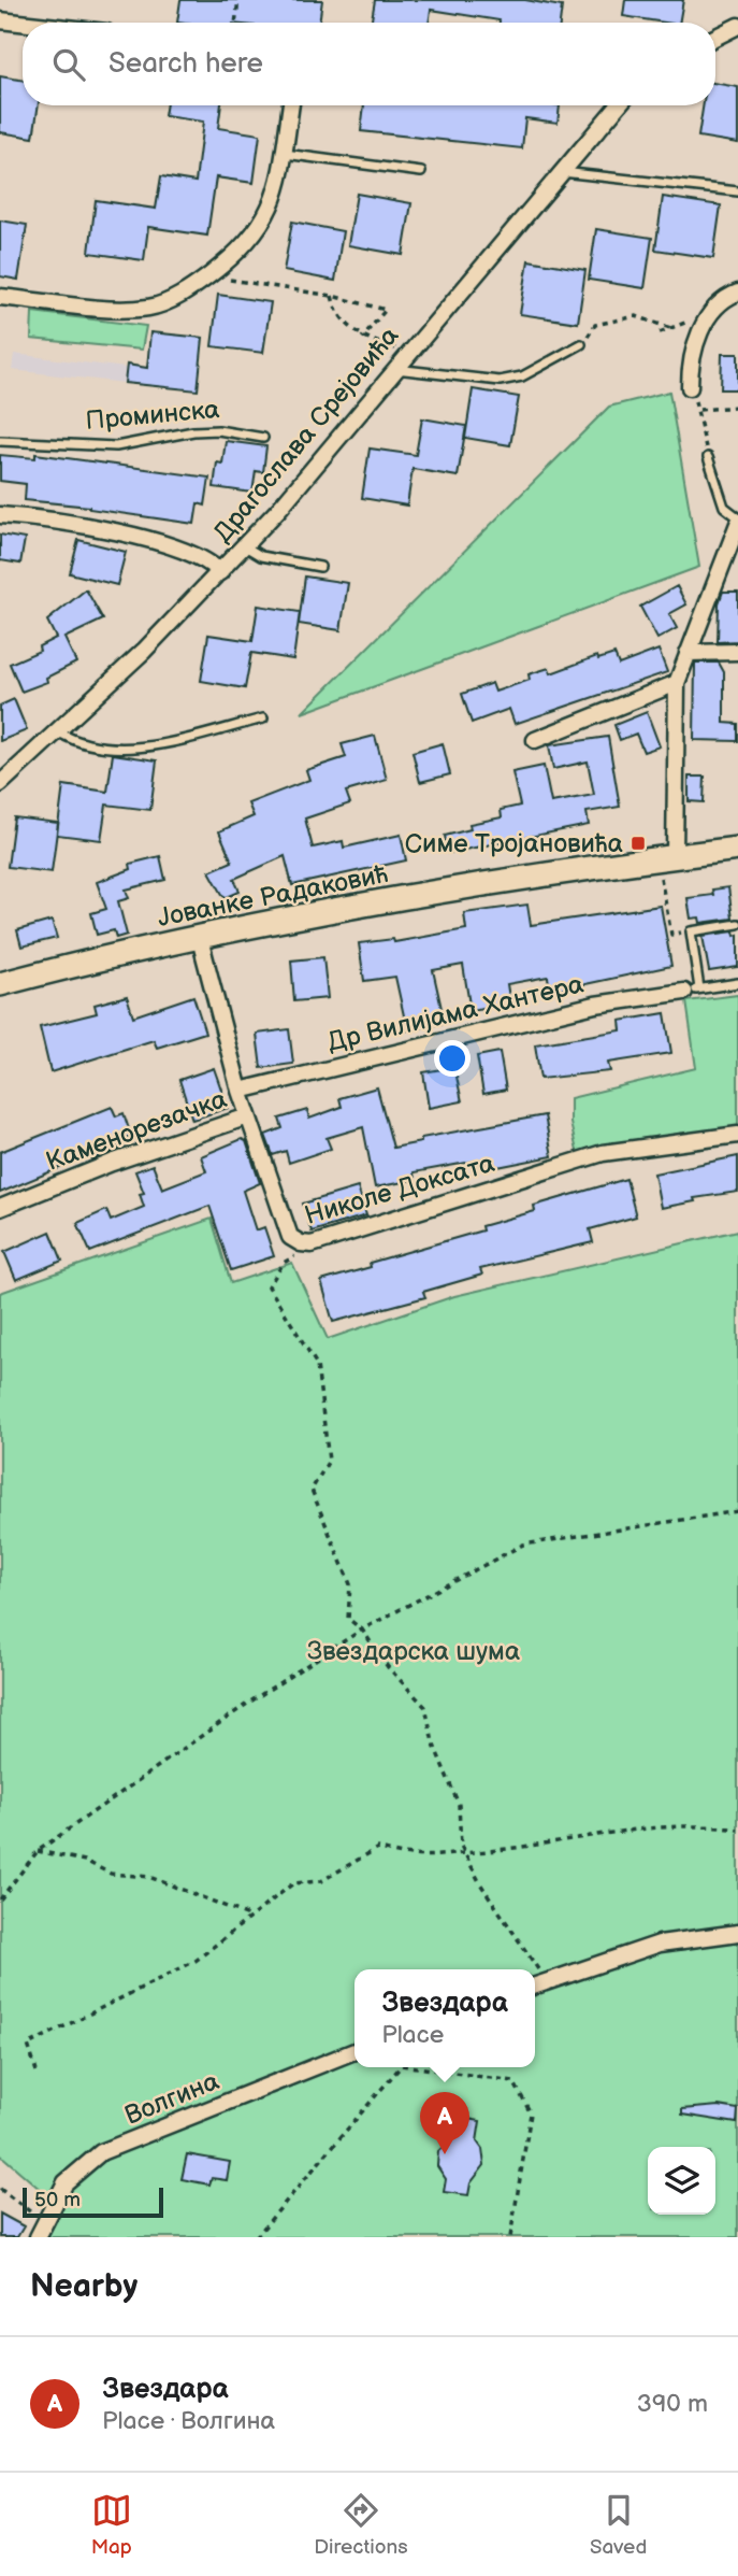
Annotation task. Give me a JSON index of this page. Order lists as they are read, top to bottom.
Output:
{
  "streets": {
    "main road": ["Јованке Радаковић"],
    "street": [
      "Драгослава Срејовића",
      "Др Вилијама Хантера",
      "Каменорезачка",
      "Николе Доксата",
      "Волгина"
    ],
    "lane": ["Проминска"]
  },
  "crossings": [
    ["Јованке Радаковић", "Николе Доксата"],
    ["Др Вилијама Хантера", "Николе Доксата"],
    ["Каменорезачка", "Николе Доксата"]
  ],
  "parks": ["Звездарска шума"],
  "places": {
    "transit": ["Симе Тројановића"]
  },
  "scale_bar": "50 m",
  "page": {
    "search": "Search here",
    "popup": ["Звездара", "Place"],
    "pins": "A",
    "scale": "50 m",
    "heading": "Nearby",
    "list": [
      {
        "mark": "A",
        "name": "Звездара",
        "note": "Place · Волгина",
        "value": "390 m"
      }
    ],
    "nav": ["Map", "Directions", "Saved"]
  }
}
